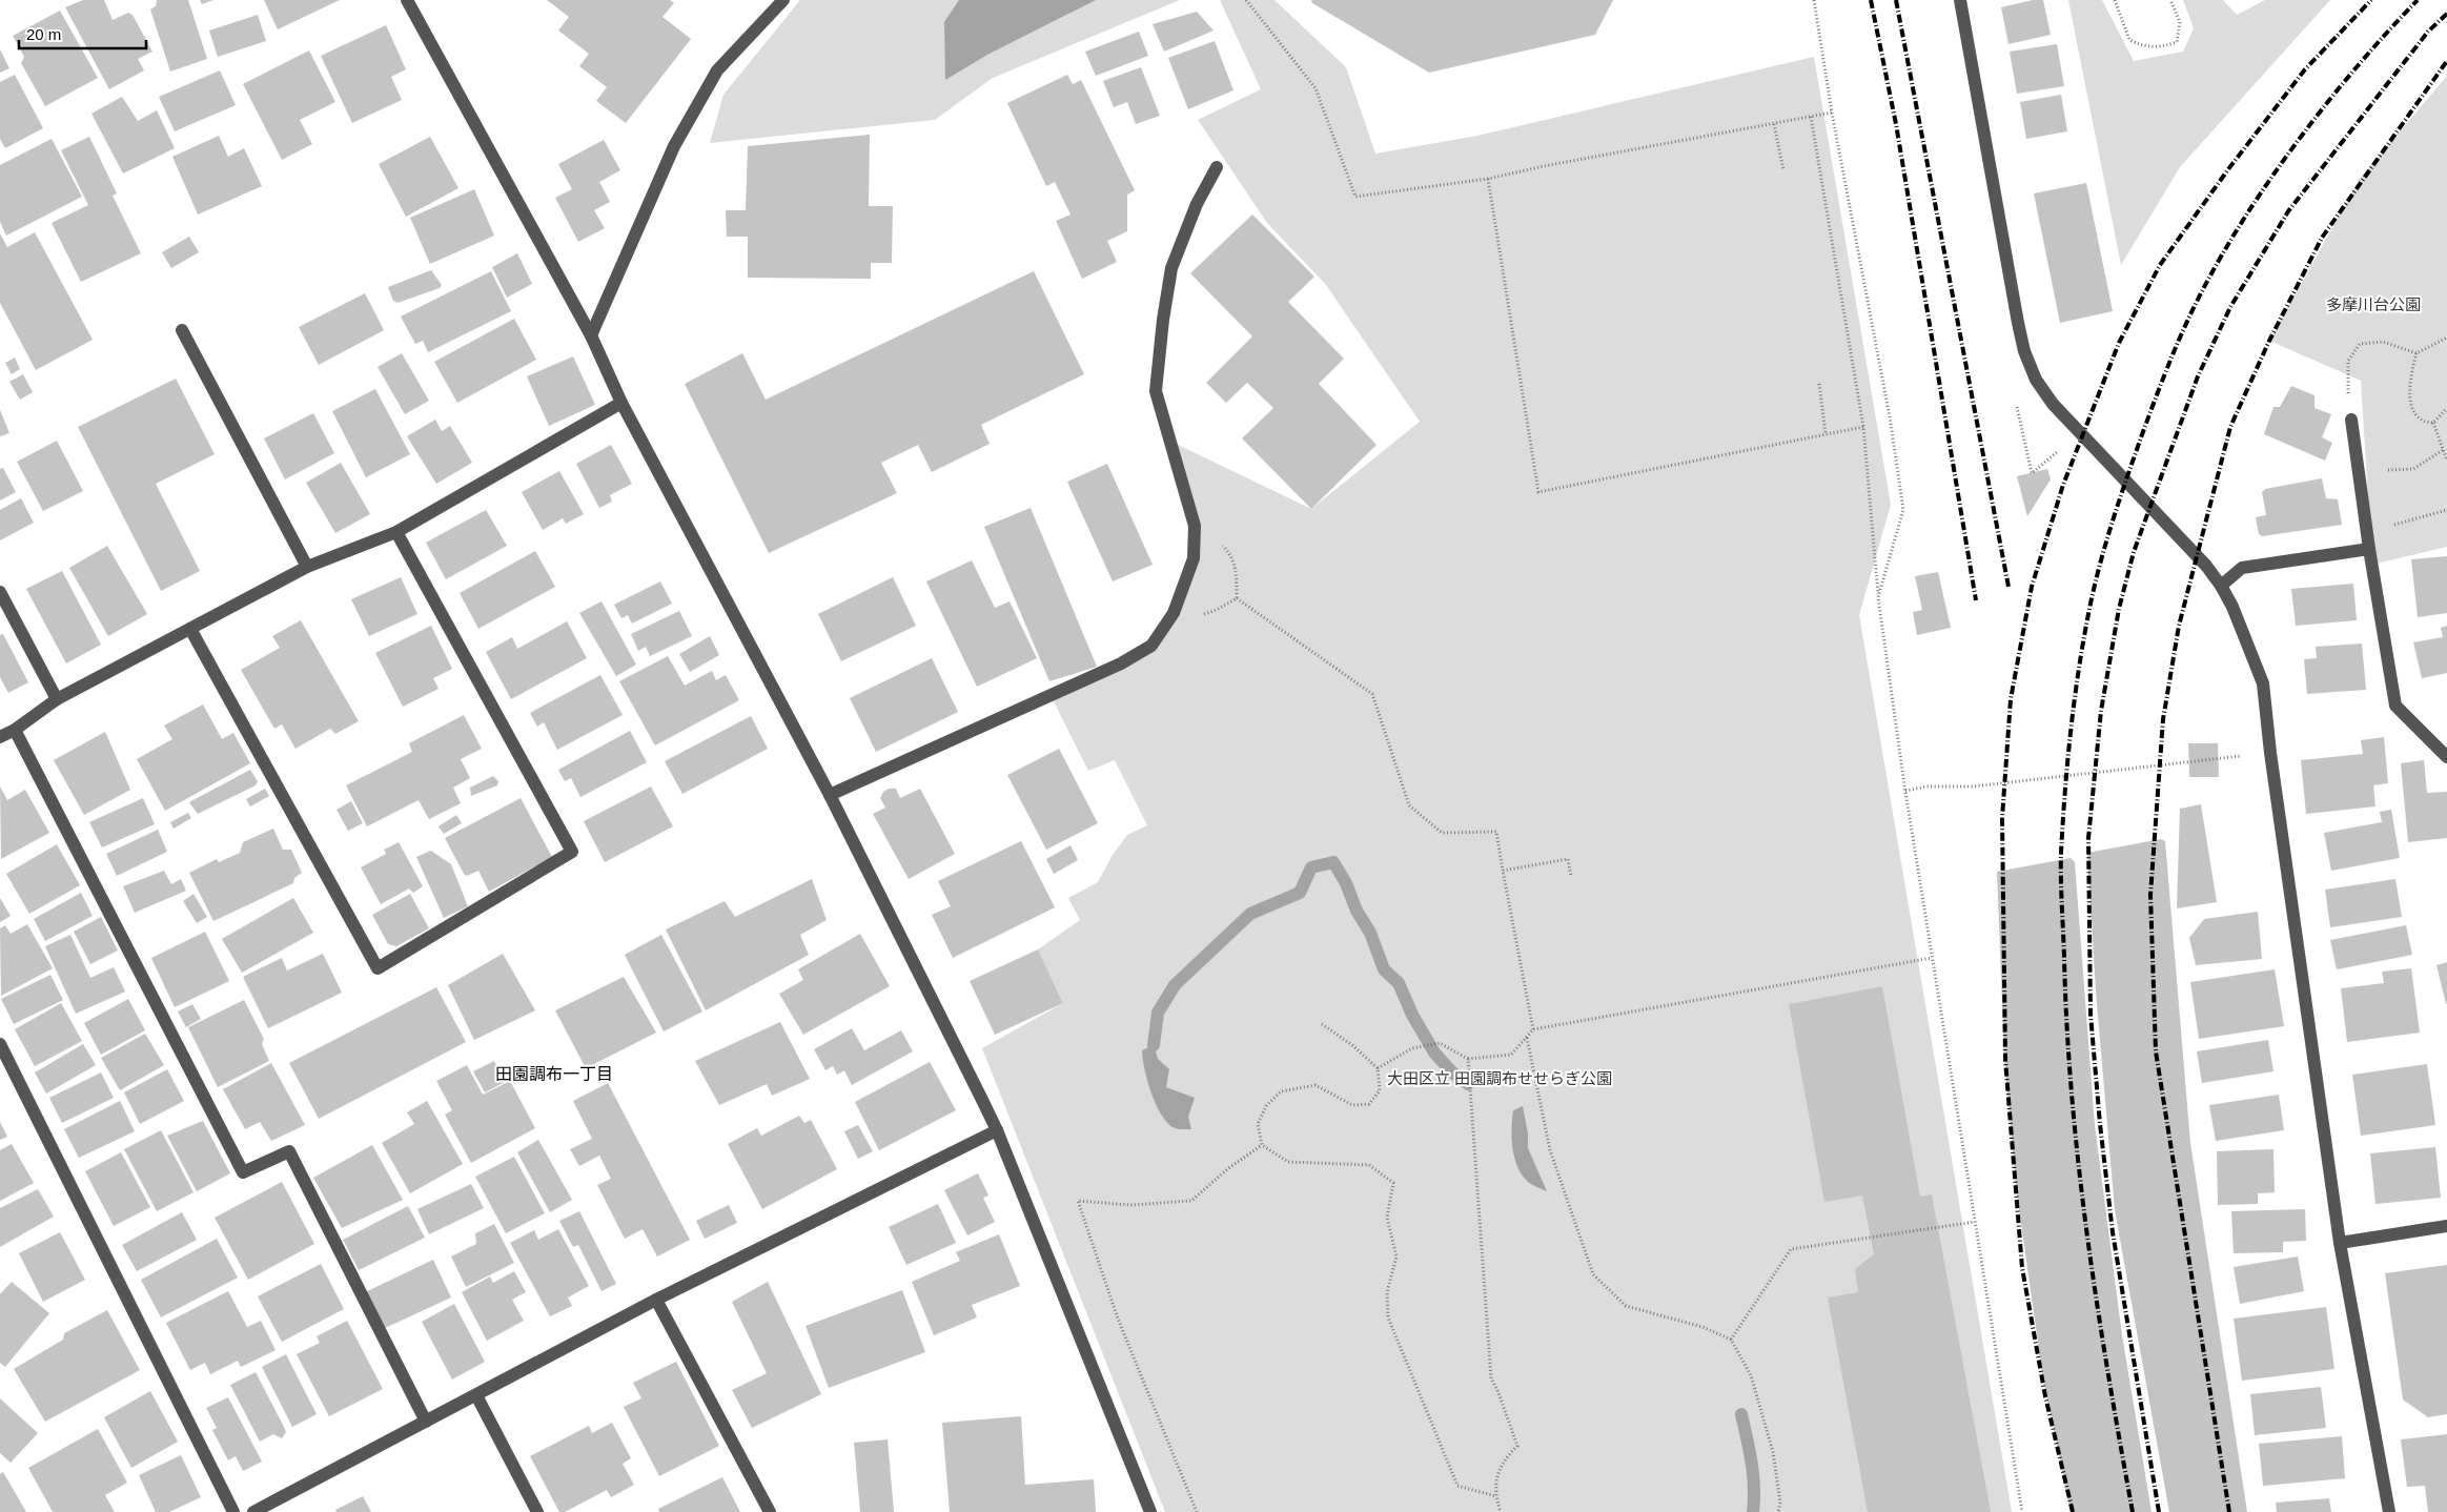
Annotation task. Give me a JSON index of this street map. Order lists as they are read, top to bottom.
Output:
{
  "districts": ["田園調布一丁目"],
  "parks": ["多摩川台公園", "大田区立 田園調布せせらぎ公園"],
  "scale_bar": "20 m"
}
